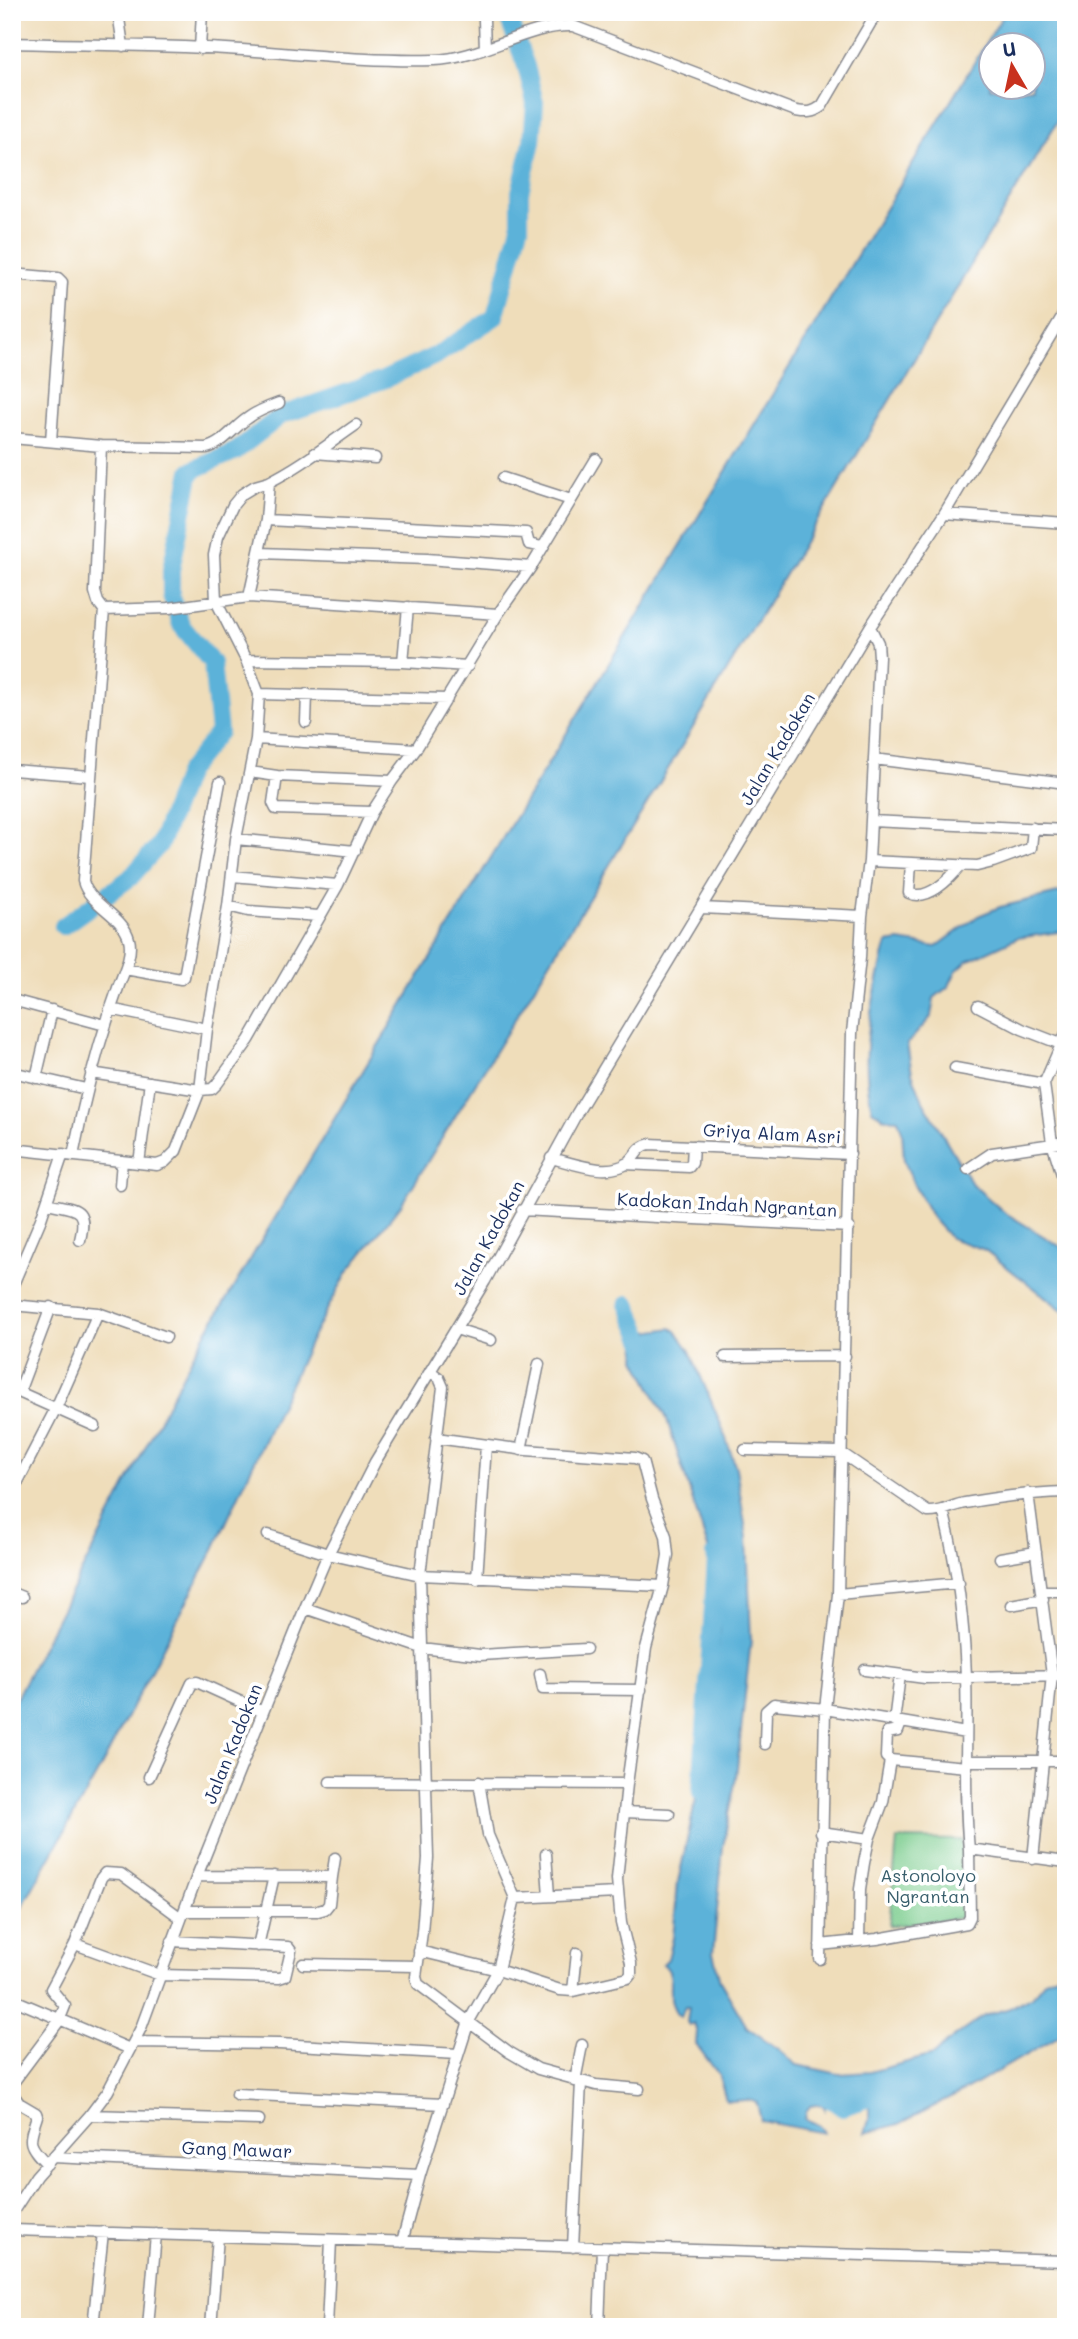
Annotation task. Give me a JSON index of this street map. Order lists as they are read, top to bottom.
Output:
{
  "streets": {
    "street": [
      "Jalan Kadokan",
      "Griya Alam Asri",
      "Kadokan Indah Ngrantan",
      "Gang Mawar"
    ]
  },
  "crossings": [
    ["Jalan Kadokan", "Griya Alam Asri"],
    ["Jalan Kadokan", "Kadokan Indah Ngrantan"],
    ["Jalan Kadokan", "Gang Mawar"]
  ],
  "parks": ["Astonoloyo Ngrantan"],
  "north": "top"
}
